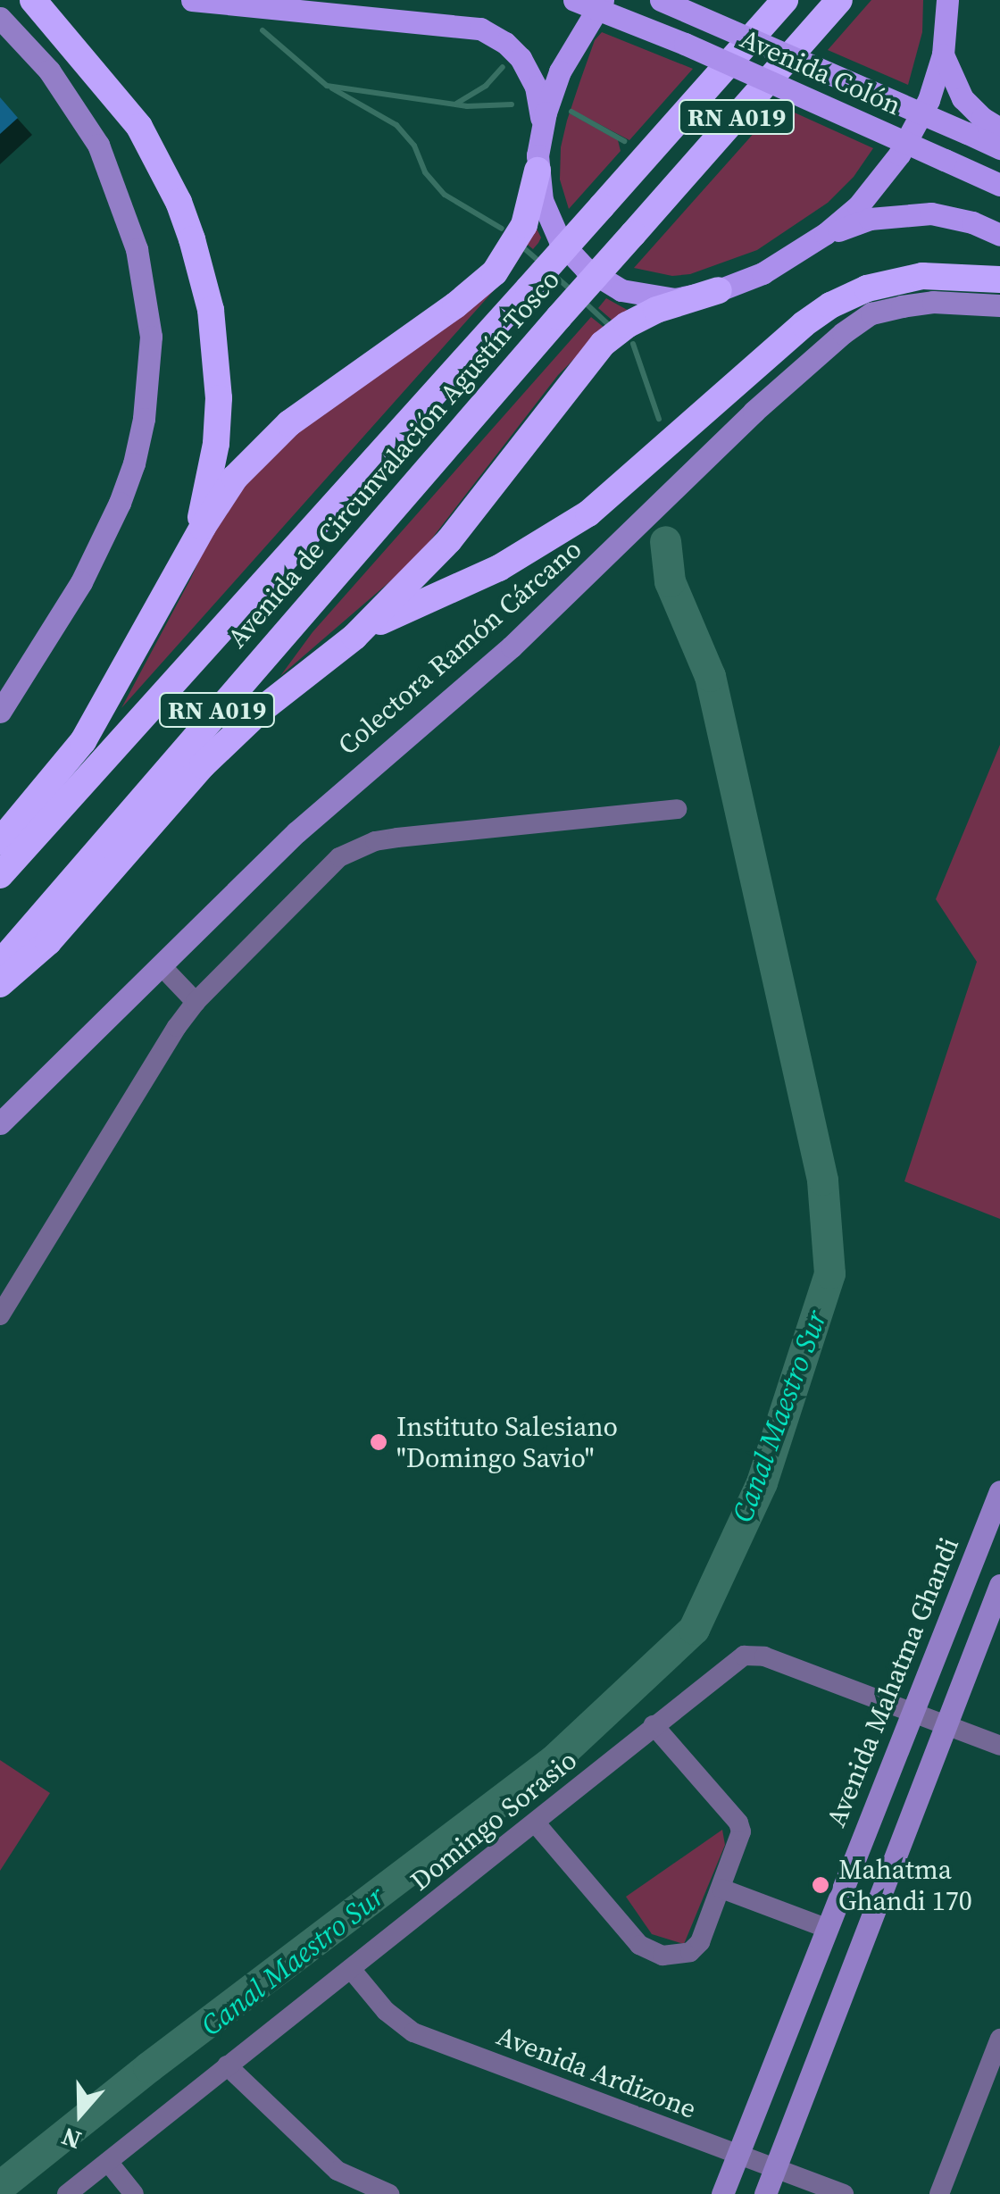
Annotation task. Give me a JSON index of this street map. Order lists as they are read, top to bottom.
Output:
{
  "streets": {
    "highway": ["RN A019", "Avenida de Circunvalación Agustín Tosco"],
    "main road": ["Avenida Colón", "Colectora Ramón Cárcano", "Avenida Mahatma Ghandi"],
    "street": ["Domingo Sorasio", "Avenida Ardizone"]
  },
  "crossings": [
    ["Avenida Mahatma Ghandi", "Domingo Sorasio"],
    ["Avenida Mahatma Ghandi", "Avenida Ardizone"],
    ["Domingo Sorasio", "Avenida Ardizone"]
  ],
  "water": ["Canal Maestro Sur"],
  "places": ["Instituto Salesiano \"Domingo Savio\"", "Mahatma Ghandi 170"],
  "north": "bottom"
}
